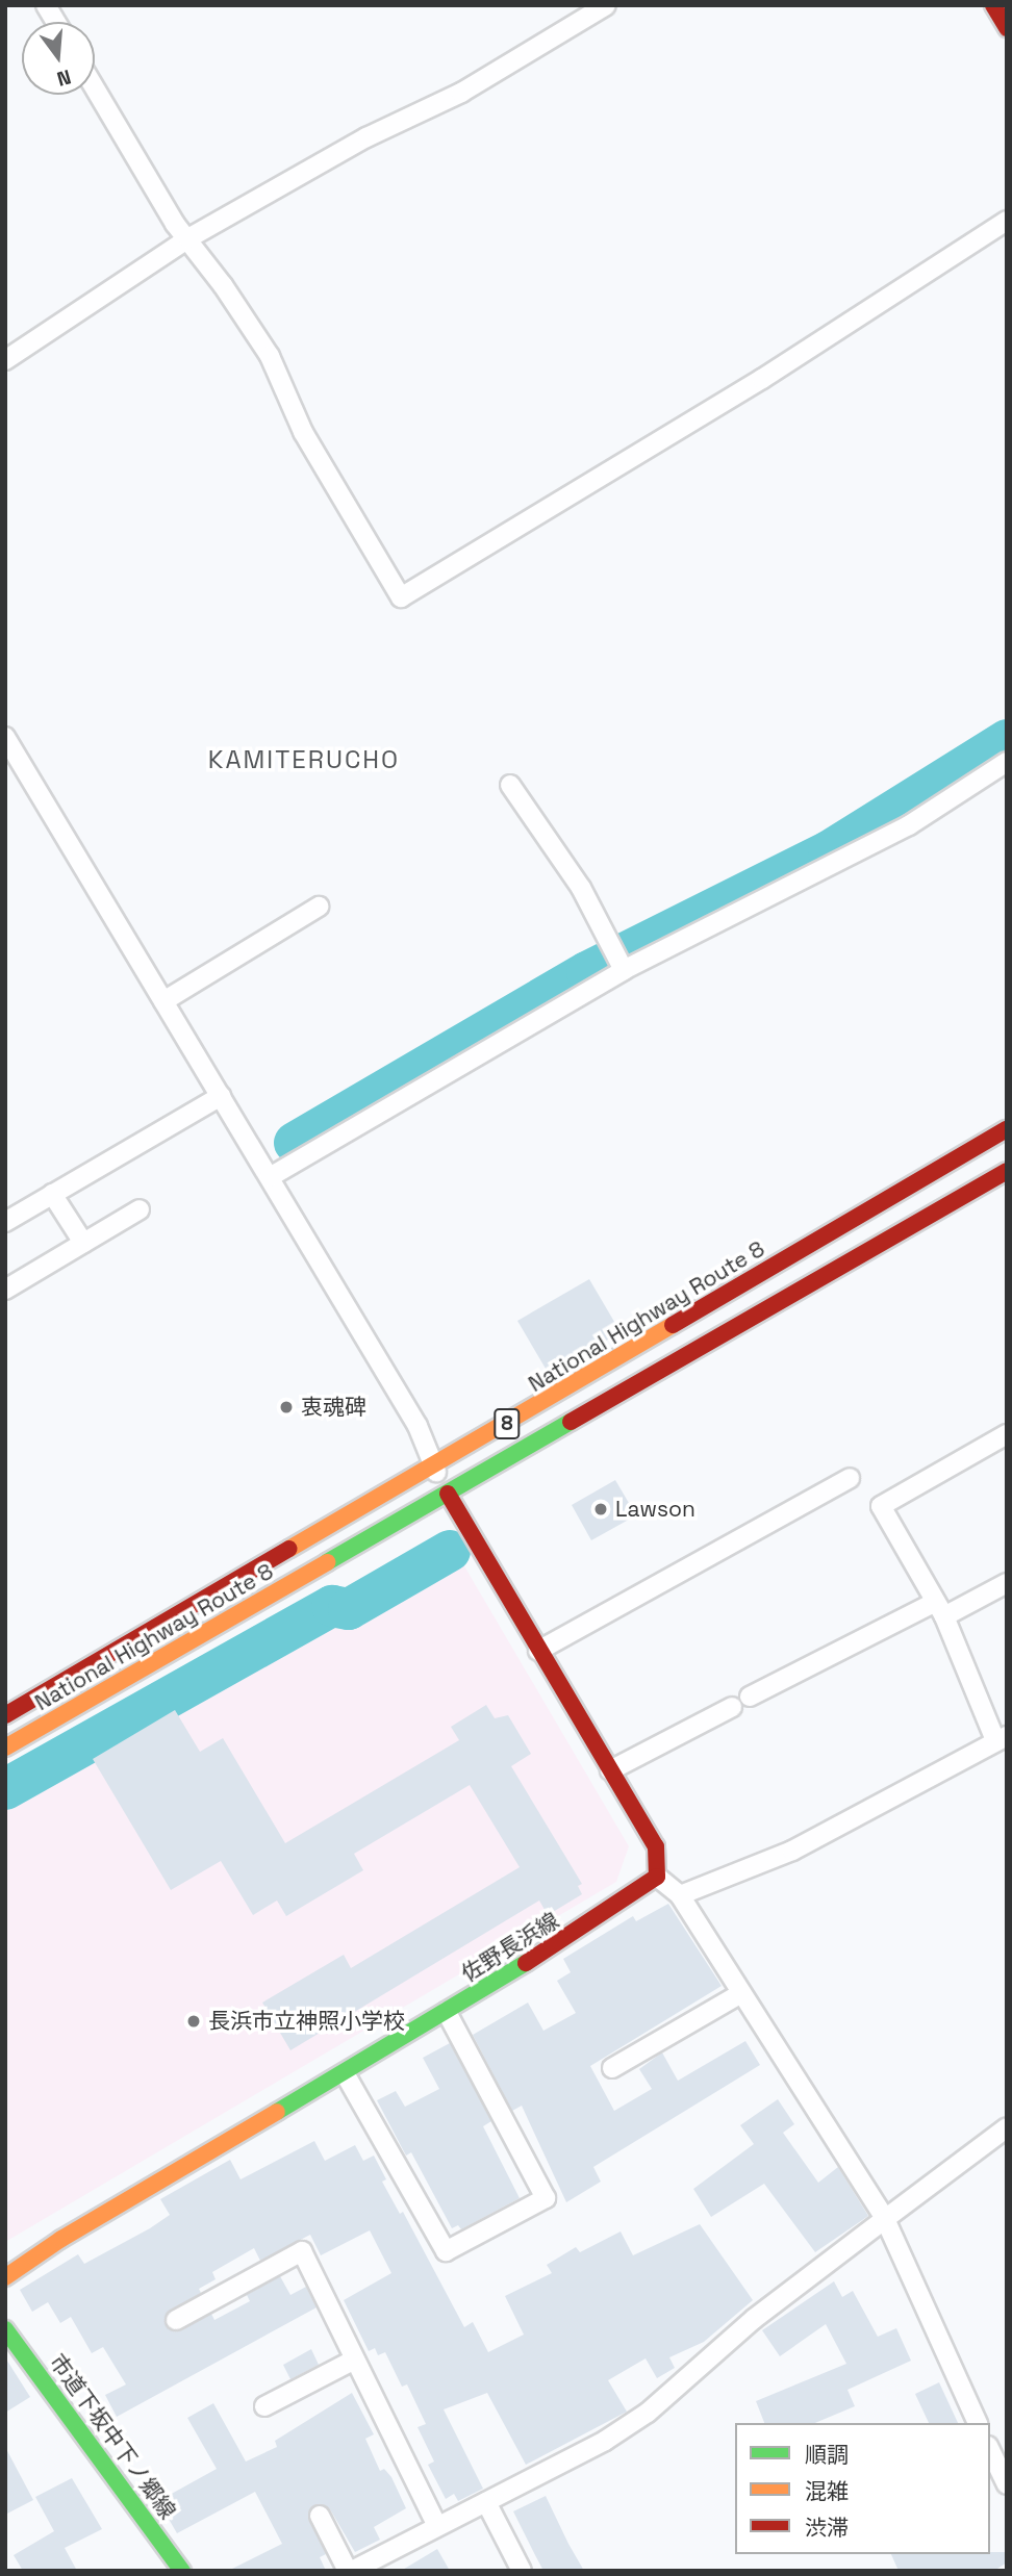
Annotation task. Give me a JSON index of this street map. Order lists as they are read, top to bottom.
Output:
{
  "streets": {
    "main road": [
      "National Highway Route 8",
      "8",
      "佐野長浜線",
      "市道下坂中下ノ郷線"
    ]
  },
  "districts": ["KAMITERUCHO"],
  "places": ["衷魂碑", "Lawson", "長浜市立神照小学校"],
  "legend": ["順調", "混雑", "渋滞"],
  "north": "bottom"
}
